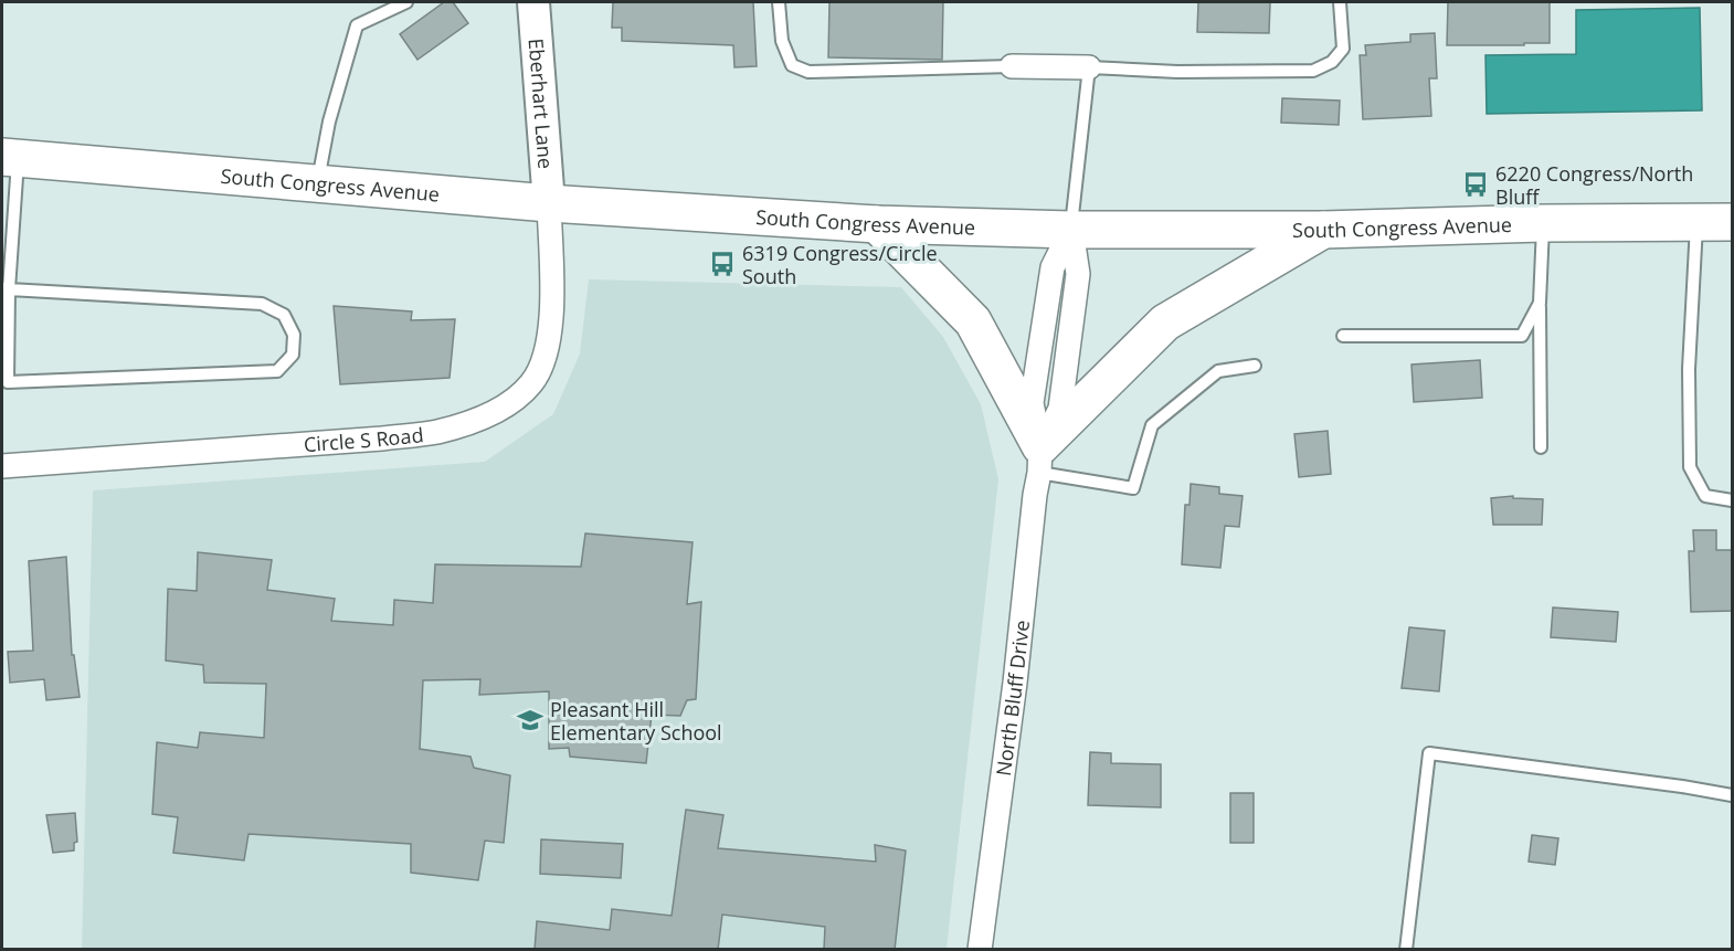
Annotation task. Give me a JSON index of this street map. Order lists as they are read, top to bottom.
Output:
{
  "streets": {
    "main road": ["South Congress Avenue"],
    "street": ["Eberhart Lane", "Circle S Road", "North Bluff Drive"]
  },
  "crossings": [
    ["Eberhart Lane", "South Congress Avenue"],
    ["Eberhart Lane", "Circle S Road"],
    ["South Congress Avenue", "Circle S Road"],
    ["South Congress Avenue", "North Bluff Drive"]
  ],
  "places": {
    "bus stop": ["6220 Congress/North Bluff", "6319 Congress/Circle South"],
    "school or university": ["Pleasant Hill Elementary School"]
  }
}
